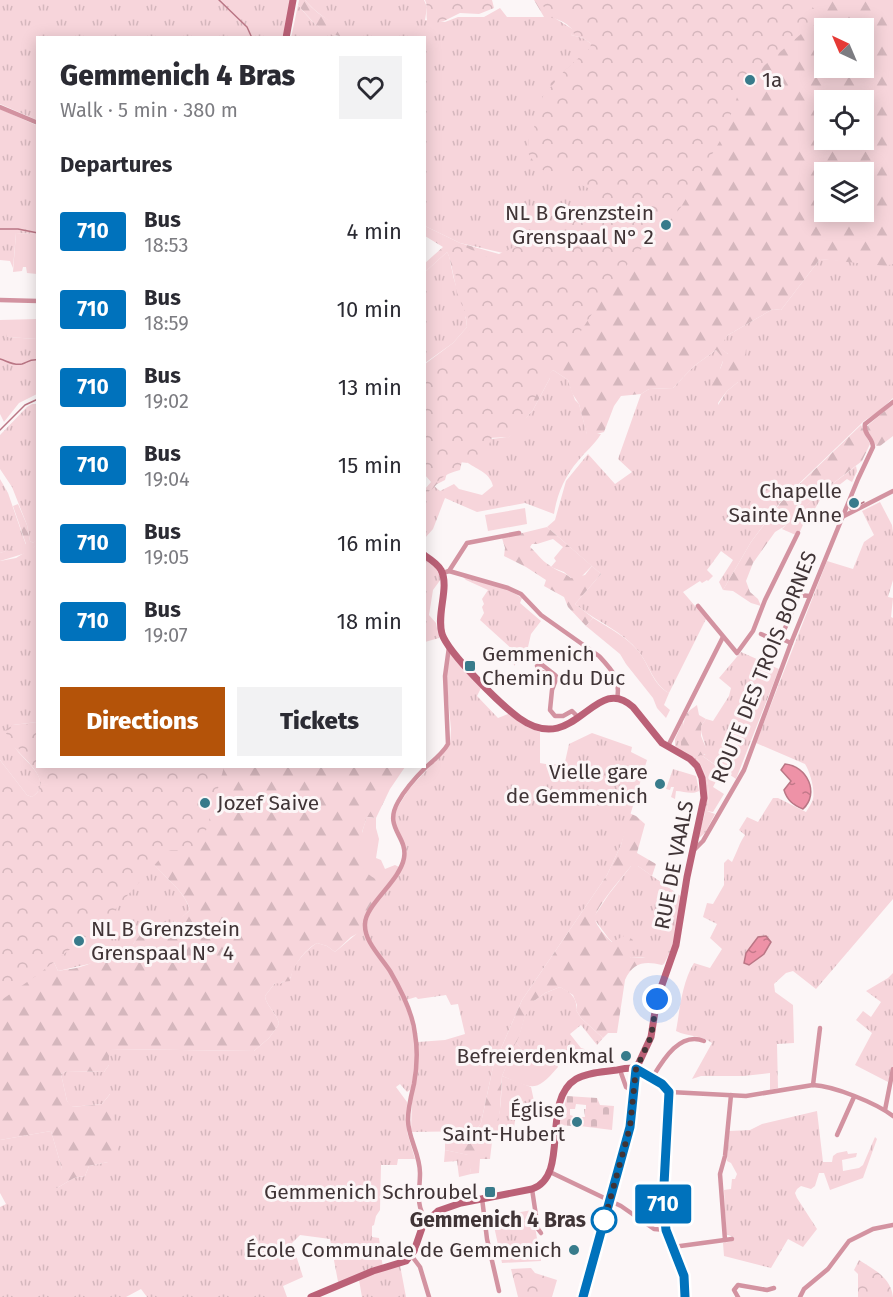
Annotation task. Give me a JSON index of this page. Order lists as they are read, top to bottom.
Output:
{
  "streets": {
    "main road": ["RUE DE VAALS"],
    "street": ["ROUTE DES TROIS BORNES"]
  },
  "crossings": [
    ["ROUTE DES TROIS BORNES", "RUE DE VAALS"]
  ],
  "places": {
    "other": [
      "1a",
      "NL B Grenzstein Grenspaal N° 2",
      "Chapelle Sainte Anne",
      "Vielle gare de Gemmenich",
      "Jozef Saive",
      "NL B Grenzstein Grenspaal N° 4",
      "Befreierdenkmal",
      "Église Saint-Hubert",
      "Gemmenich 4 Bras",
      "École Communale de Gemmenich"
    ],
    "transit": ["Gemmenich Chemin du Duc", "Gemmenich Schroubel"]
  },
  "lines": ["bus line 710"],
  "north": "top left",
  "page": {
    "on_map": "710",
    "heading": [
      ["Gemmenich 4 Bras", "Walk · 5 min · 380 m"],
      "Departures"
    ],
    "list": [
      {
        "mark": "710",
        "name": "Bus",
        "note": "18:53",
        "value": "4 min"
      },
      {
        "mark": "710",
        "name": "Bus",
        "note": "18:59",
        "value": "10 min"
      },
      {
        "mark": "710",
        "name": "Bus",
        "note": "19:02",
        "value": "13 min"
      },
      {
        "mark": "710",
        "name": "Bus",
        "note": "19:04",
        "value": "15 min"
      },
      {
        "mark": "710",
        "name": "Bus",
        "note": "19:05",
        "value": "16 min"
      },
      {
        "mark": "710",
        "name": "Bus",
        "note": "19:07",
        "value": "18 min"
      }
    ],
    "buttons": ["Directions", "Tickets"]
  }
}
